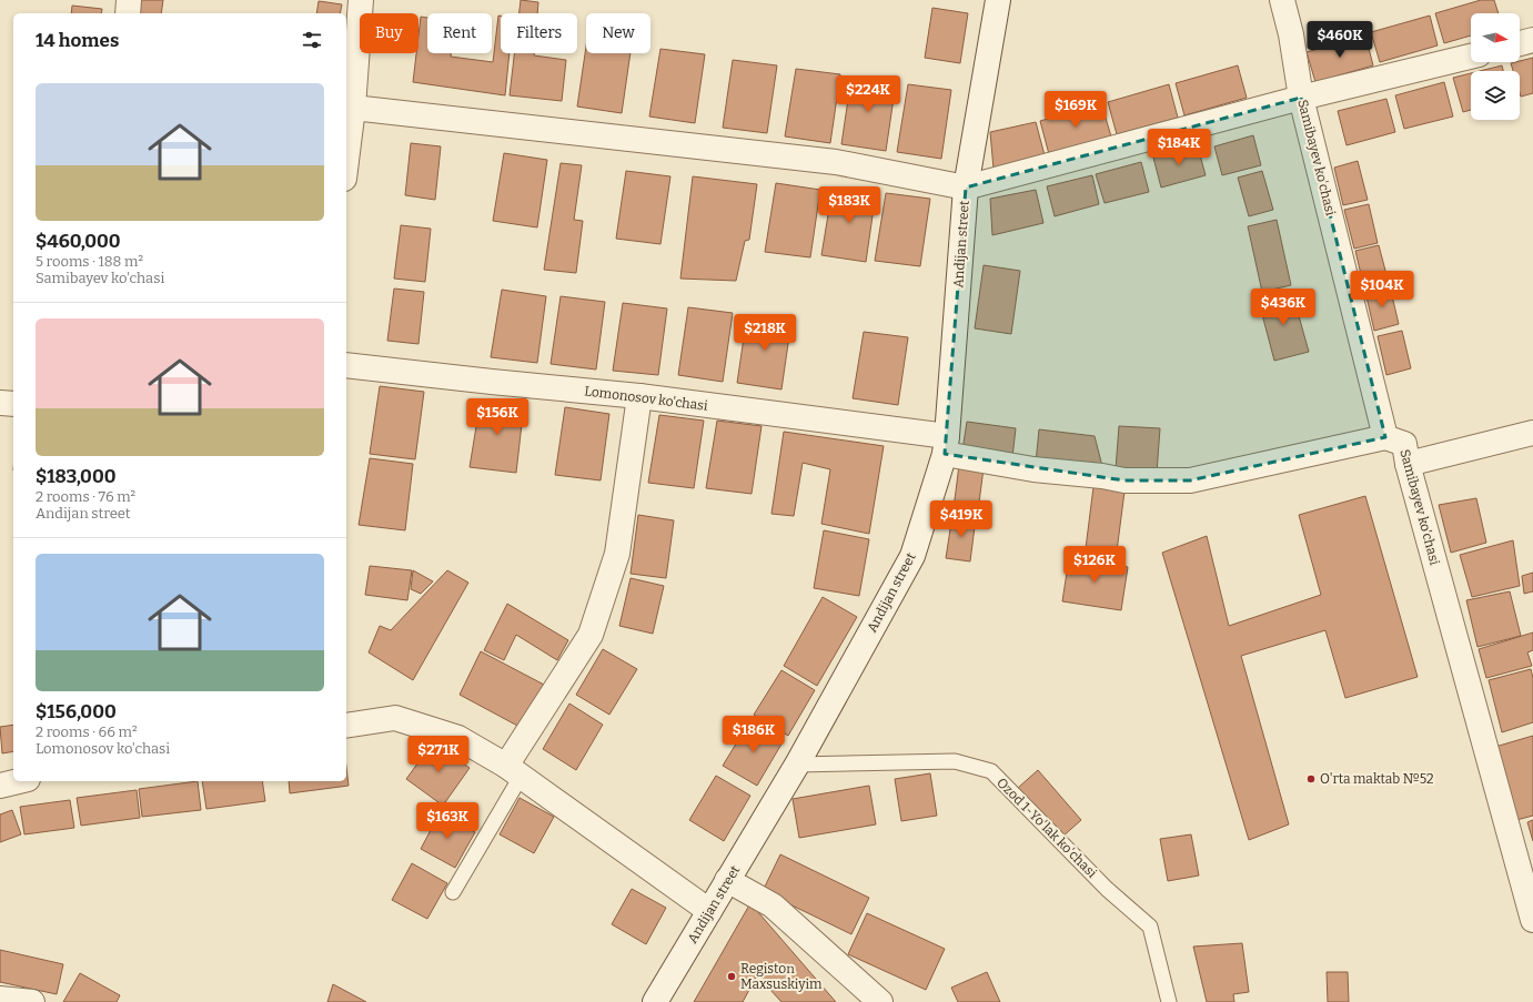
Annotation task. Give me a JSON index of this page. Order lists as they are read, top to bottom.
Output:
{
  "streets": {
    "street": ["Samibayev ko'chasi", "Andijan street", "Lomonosov ko'chasi"],
    "lane": ["Ozod 1-Yo'lak ko'chasi"]
  },
  "crossings": [
    ["Samibayev ko'chasi", "Lomonosov ko'chasi"],
    ["Andijan street", "Lomonosov ko'chasi"],
    ["Andijan street", "Ozod 1-Yo'lak ko'chasi"]
  ],
  "places": ["O'rta maktab №52", "Registon Maxsuskiyim"],
  "north": "right",
  "page": {
    "chip": [
      "Buy",
      "Rent",
      "Filters",
      "New"
    ],
    "heading": "14 homes",
    "price": [
      "$460K",
      "$224K",
      "$169K",
      "$184K",
      "$183K",
      "$104K",
      "$436K",
      "$218K",
      "$156K",
      "$419K",
      "$126K",
      "$186K",
      "$271K",
      "$163K"
    ],
    "list": [
      {
        "name": "$460,000",
        "note": "5 rooms · 188 m² · Samibayev ko'chasi"
      },
      {
        "name": "$183,000",
        "note": "2 rooms · 76 m² · Andijan street"
      },
      {
        "name": "$156,000",
        "note": "2 rooms · 66 m² · Lomonosov ko'chasi"
      }
    ]
  }
}
